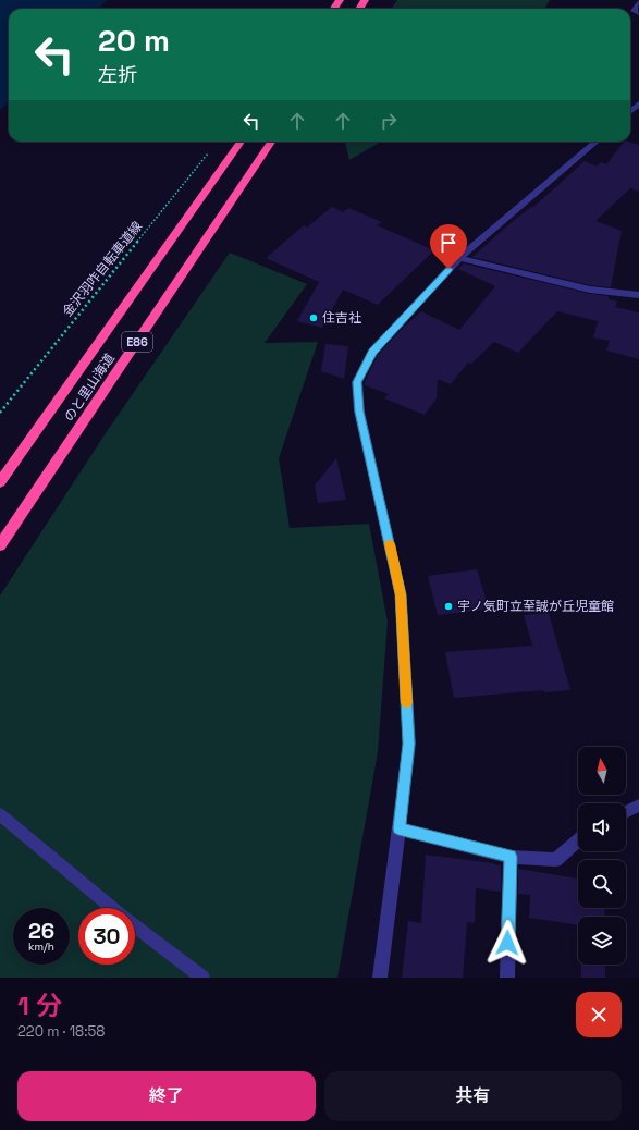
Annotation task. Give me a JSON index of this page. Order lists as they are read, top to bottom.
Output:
{
  "streets": {
    "highway": ["E86", "のと里山海道"],
    "path": ["金沢羽咋自転車道線"]
  },
  "places": ["住吉社", "宇ノ気町立至誠が丘児童館"],
  "north": "top",
  "page": {
    "turn": ["20 m", "左折"],
    "speed": "26 km/h",
    "limit": "30",
    "heading": ["1 分", "220 m · 18:58"],
    "buttons": ["終了", "共有"]
  }
}
